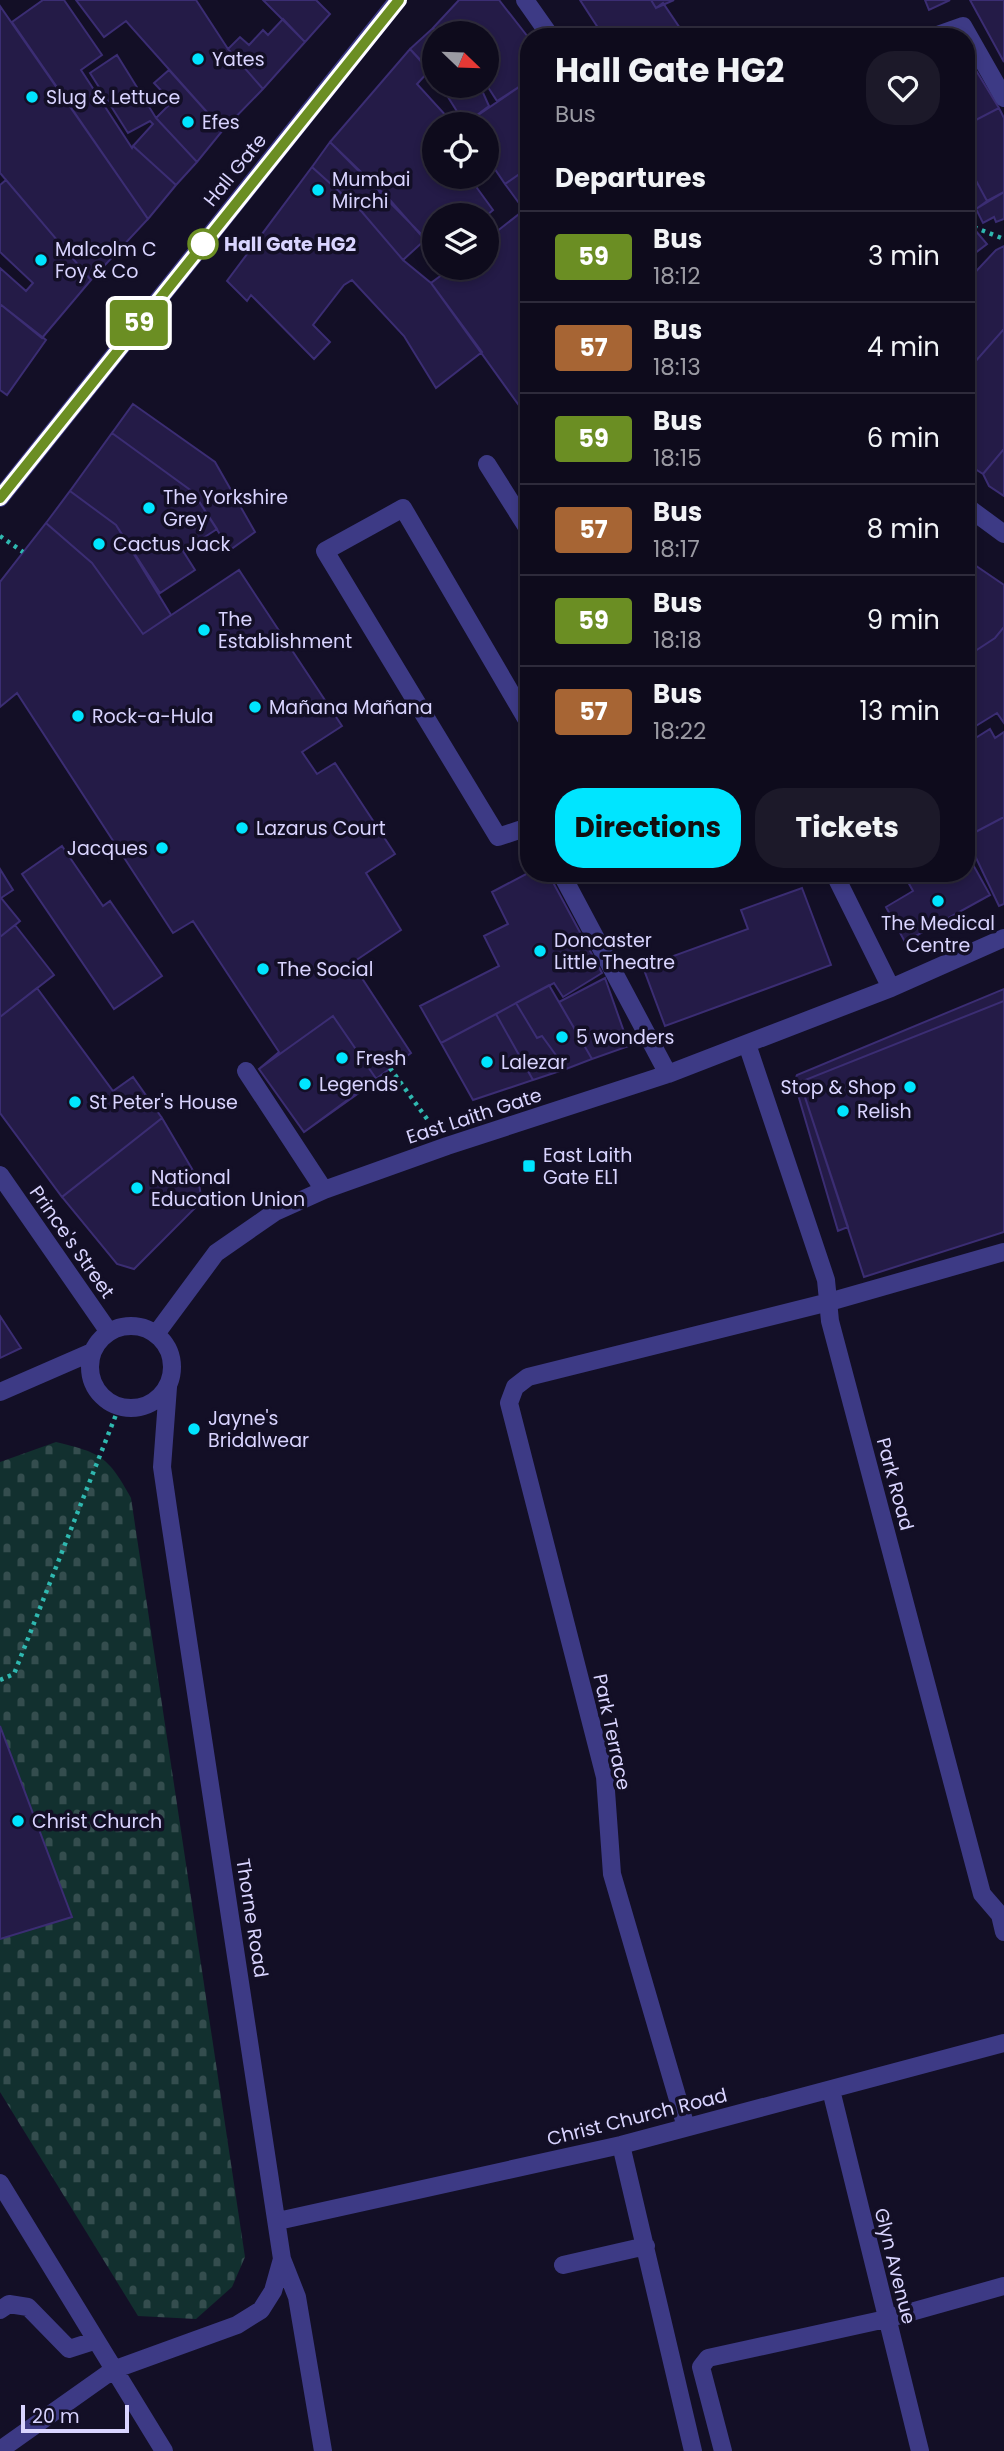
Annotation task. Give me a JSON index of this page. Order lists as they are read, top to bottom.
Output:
{
  "streets": {
    "street": [
      "Hall Gate",
      "East Laith Gate",
      "Prince's Street",
      "Park Road",
      "Park Terrace",
      "Thorne Road",
      "Christ Church Road",
      "Glyn Avenue"
    ]
  },
  "crossings": [
    ["East Laith Gate", "Prince's Street"],
    ["East Laith Gate", "Park Road"],
    ["East Laith Gate", "Thorne Road"],
    ["Prince's Street", "Thorne Road"],
    ["Park Road", "Park Terrace"],
    ["Park Terrace", "Christ Church Road"],
    ["Thorne Road", "Christ Church Road"],
    ["Christ Church Road", "Glyn Avenue"]
  ],
  "places": {
    "other": [
      "Yates",
      "Slug & Lettuce",
      "Efes",
      "Mumbai Mirchi",
      "Hall Gate HG2",
      "Malcolm C Foy & Co",
      "The Yorkshire Grey",
      "Cactus Jack",
      "The Establishment",
      "Mañana Mañana",
      "Rock-a-Hula",
      "Lazarus Court",
      "Jacques",
      "The Medical Centre",
      "Doncaster Little Theatre",
      "The Social",
      "5 wonders",
      "Fresh",
      "Lalezar",
      "Legends",
      "Stop & Shop",
      "St Peter's House",
      "Relish",
      "National Education Union",
      "Jayne's Bridalwear",
      "Christ Church"
    ],
    "transit": ["East Laith Gate EL1"]
  },
  "lines": ["bus line 59"],
  "scale_bar": "20 m",
  "north": "bottom right",
  "page": {
    "on_map": "59",
    "heading": [
      ["Hall Gate HG2", "Bus"],
      "Departures"
    ],
    "list": [
      {
        "mark": "59",
        "name": "Bus",
        "note": "18:12",
        "value": "3 min"
      },
      {
        "mark": "57",
        "name": "Bus",
        "note": "18:13",
        "value": "4 min"
      },
      {
        "mark": "59",
        "name": "Bus",
        "note": "18:15",
        "value": "6 min"
      },
      {
        "mark": "57",
        "name": "Bus",
        "note": "18:17",
        "value": "8 min"
      },
      {
        "mark": "59",
        "name": "Bus",
        "note": "18:18",
        "value": "9 min"
      },
      {
        "mark": "57",
        "name": "Bus",
        "note": "18:22",
        "value": "13 min"
      }
    ],
    "buttons": ["Directions", "Tickets"],
    "scale": "20 m"
  }
}
